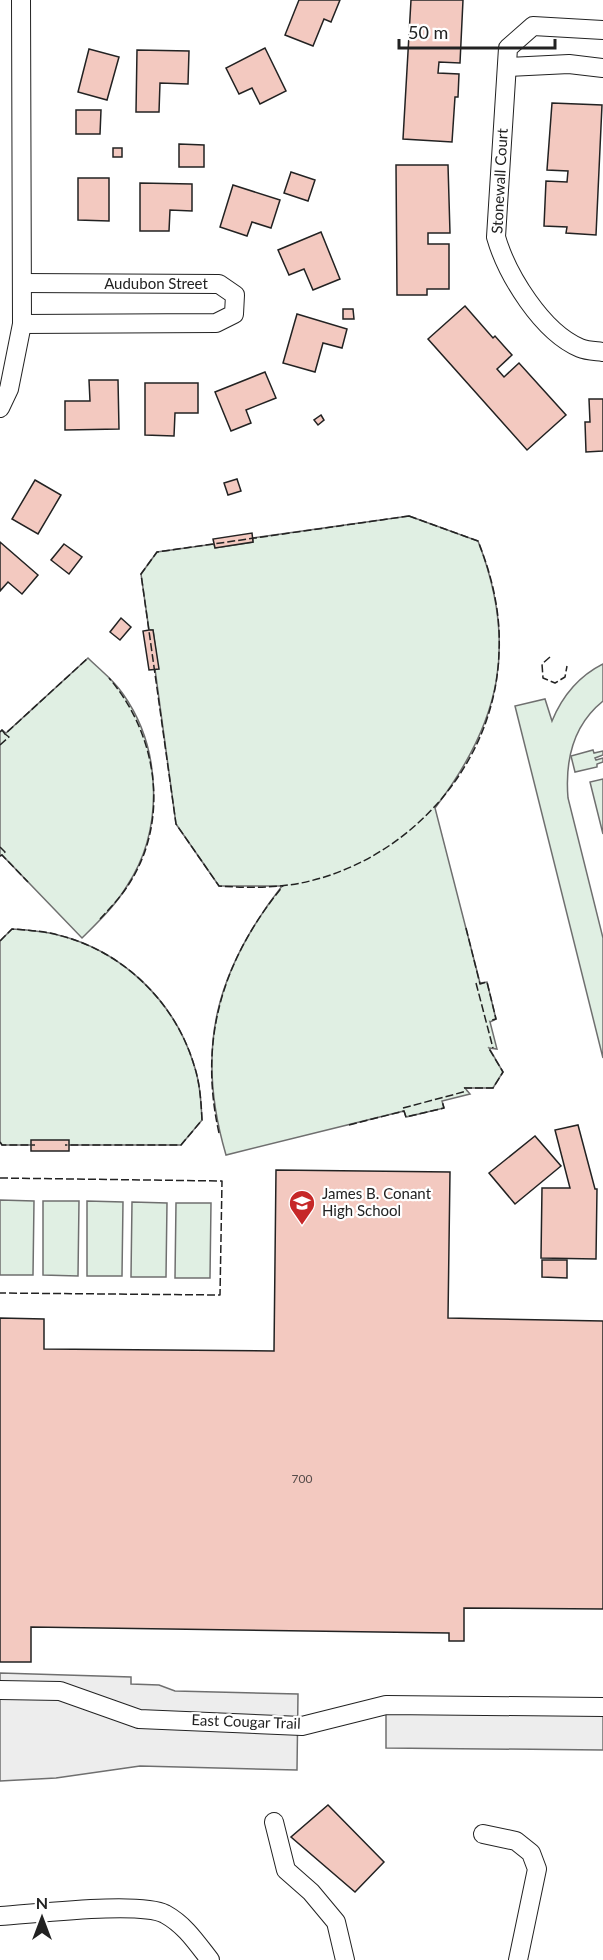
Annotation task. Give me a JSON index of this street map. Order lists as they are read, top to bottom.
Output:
{
  "streets": {
    "street": ["Stonewall Court", "Audubon Street", "East Cougar Trail"]
  },
  "places": {
    "school or university": ["James B. Conant High School"]
  },
  "house_numbers": ["700"],
  "scale_bar": "50 m",
  "north": "top"
}
